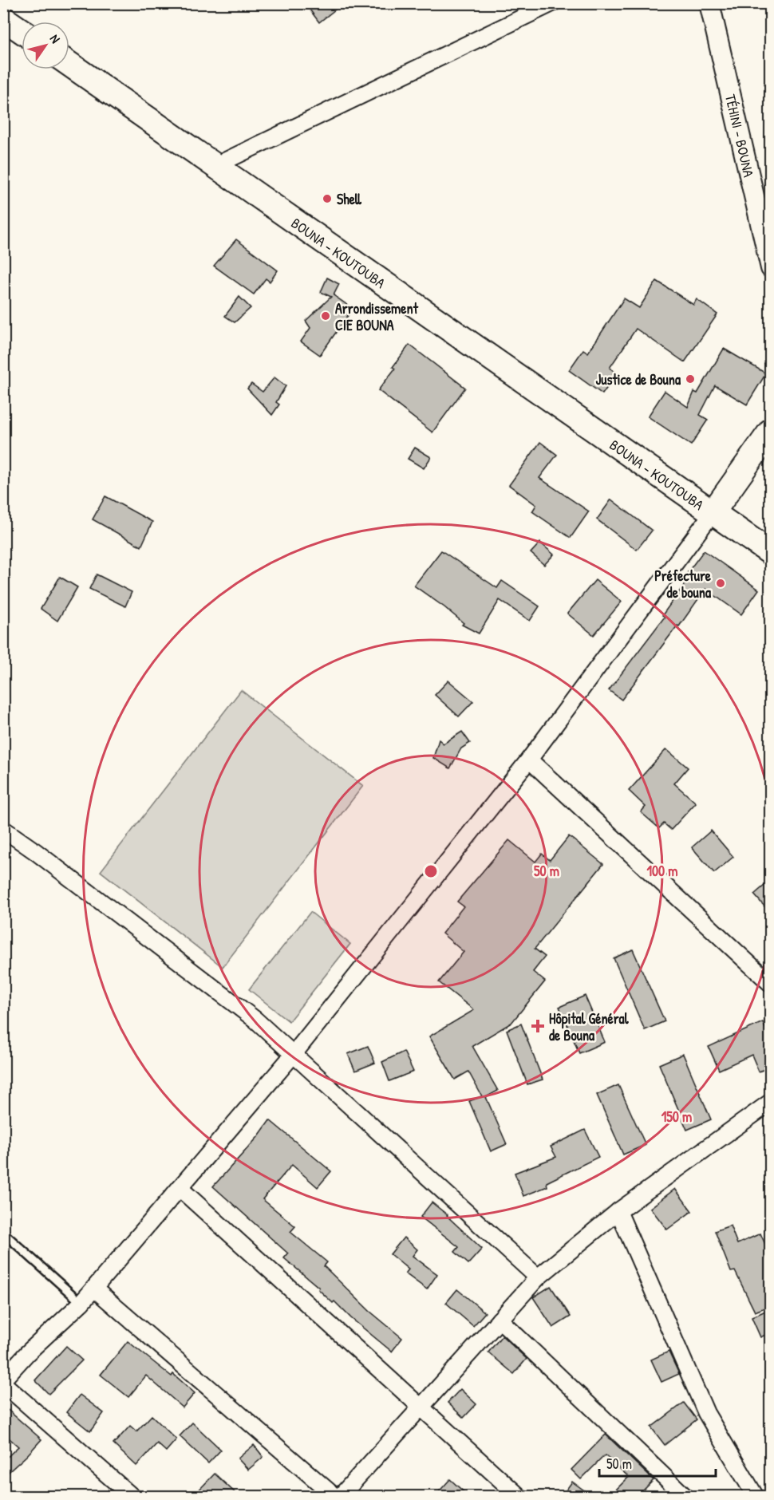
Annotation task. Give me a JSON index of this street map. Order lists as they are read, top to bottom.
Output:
{
  "streets": {
    "main road": ["BOUNA - KOUTOUBA"],
    "street": ["TÉHINI - BOUNA"]
  },
  "places": {
    "other": [
      "Shell",
      "Arrondissement CIE BOUNA",
      "Justice de Bouna",
      "Préfecture de bouna"
    ],
    "health": ["Hôpital Général de Bouna"]
  },
  "scale_bar": "50 m",
  "north": "top right",
  "rings": ["50 m", "100 m", "150 m"]
}
